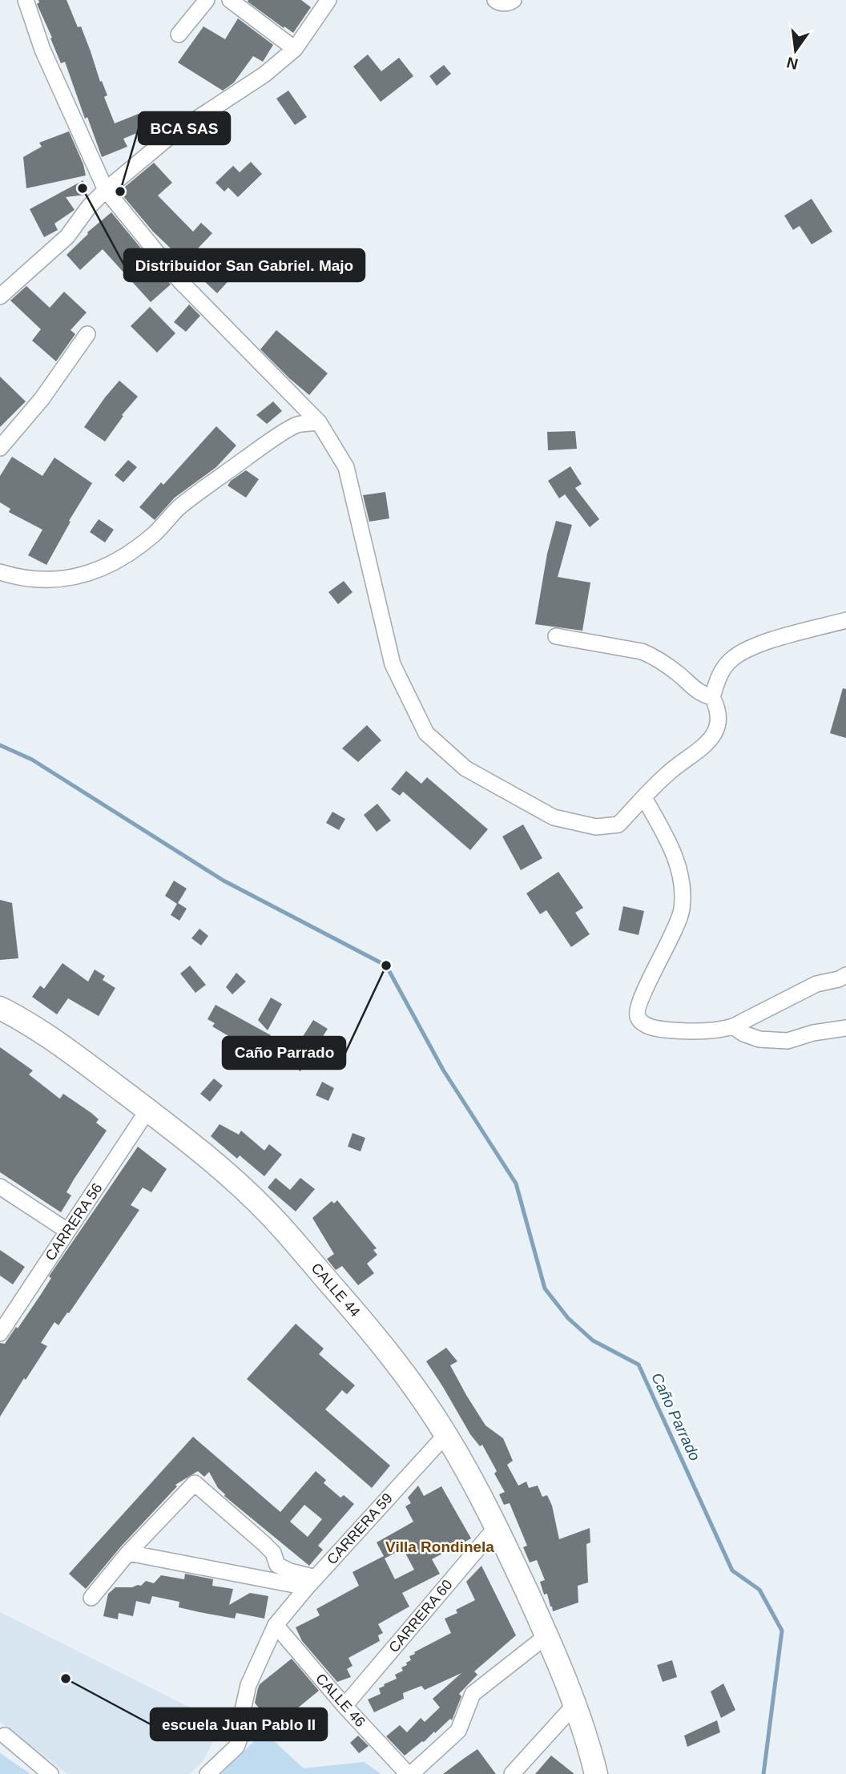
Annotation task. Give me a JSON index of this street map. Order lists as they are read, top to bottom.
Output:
{
  "streets": {
    "main road": ["CALLE 44"],
    "street": [
      "CARRERA 56",
      "CARRERA 59",
      "CARRERA 60",
      "CALLE 46"
    ]
  },
  "crossings": [
    ["CARRERA 56", "CALLE 44"],
    ["CALLE 44", "CARRERA 59"],
    ["CALLE 44", "CARRERA 60"],
    ["CARRERA 59", "CALLE 46"],
    ["CARRERA 60", "CALLE 46"]
  ],
  "districts": ["Villa Rondinela"],
  "water": ["Caño Parrado"],
  "places": [
    "Distribuidor San Gabriel. Majo",
    "BCA SAS",
    "Caño Parrado",
    "escuela Juan Pablo II"
  ],
  "north": "bottom"
}
